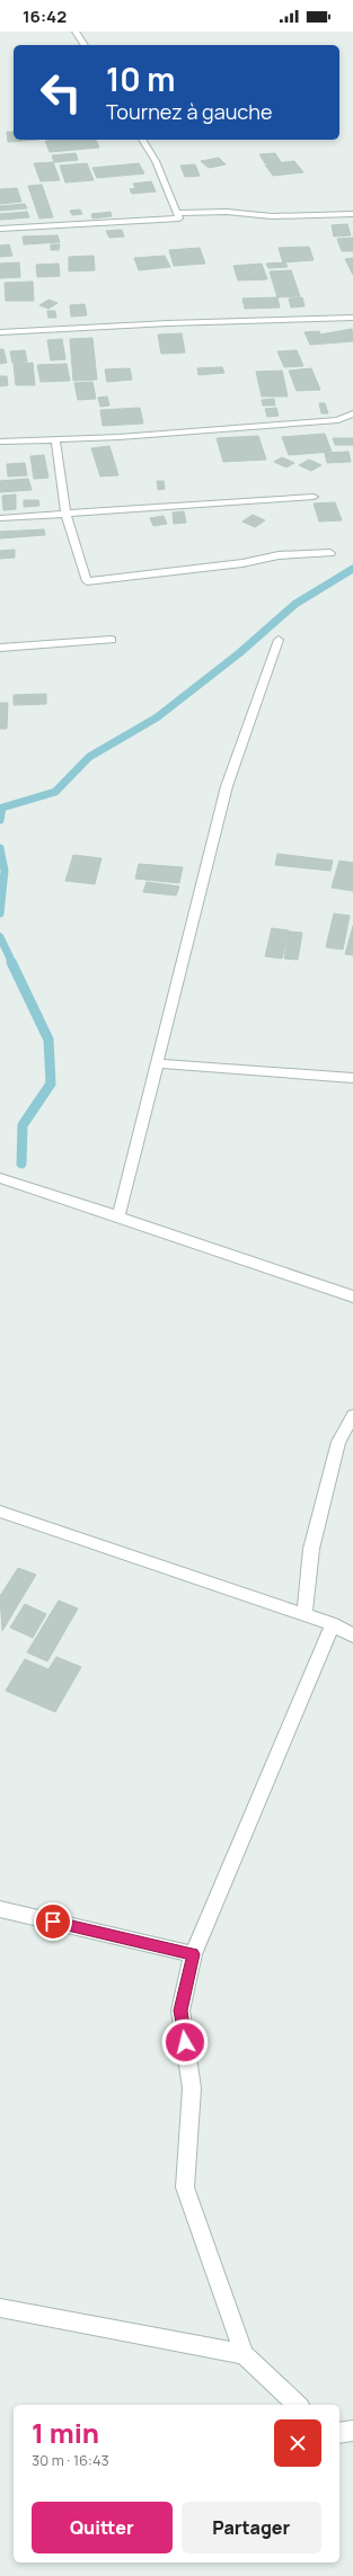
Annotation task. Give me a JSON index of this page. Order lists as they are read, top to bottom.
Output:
{
  "page": {
    "status": "16:42",
    "turn": ["10 m", "Tournez à gauche"],
    "heading": ["1 min", "30 m · 16:43"],
    "buttons": ["Quitter", "Partager"]
  }
}
